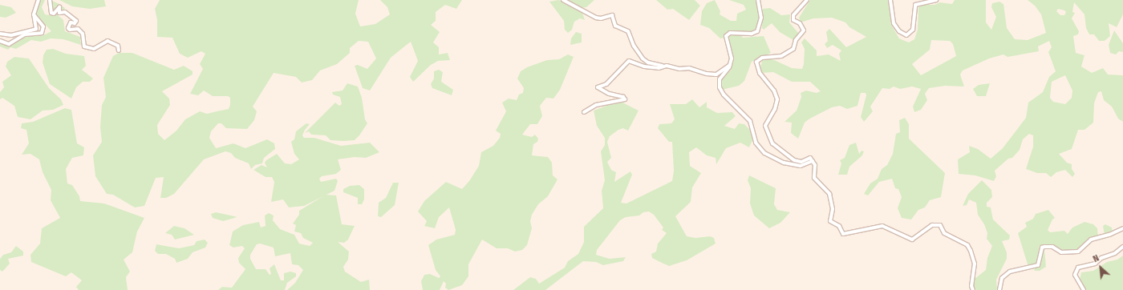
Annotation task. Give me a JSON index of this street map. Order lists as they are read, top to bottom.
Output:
{
  "north": "top left"
}
